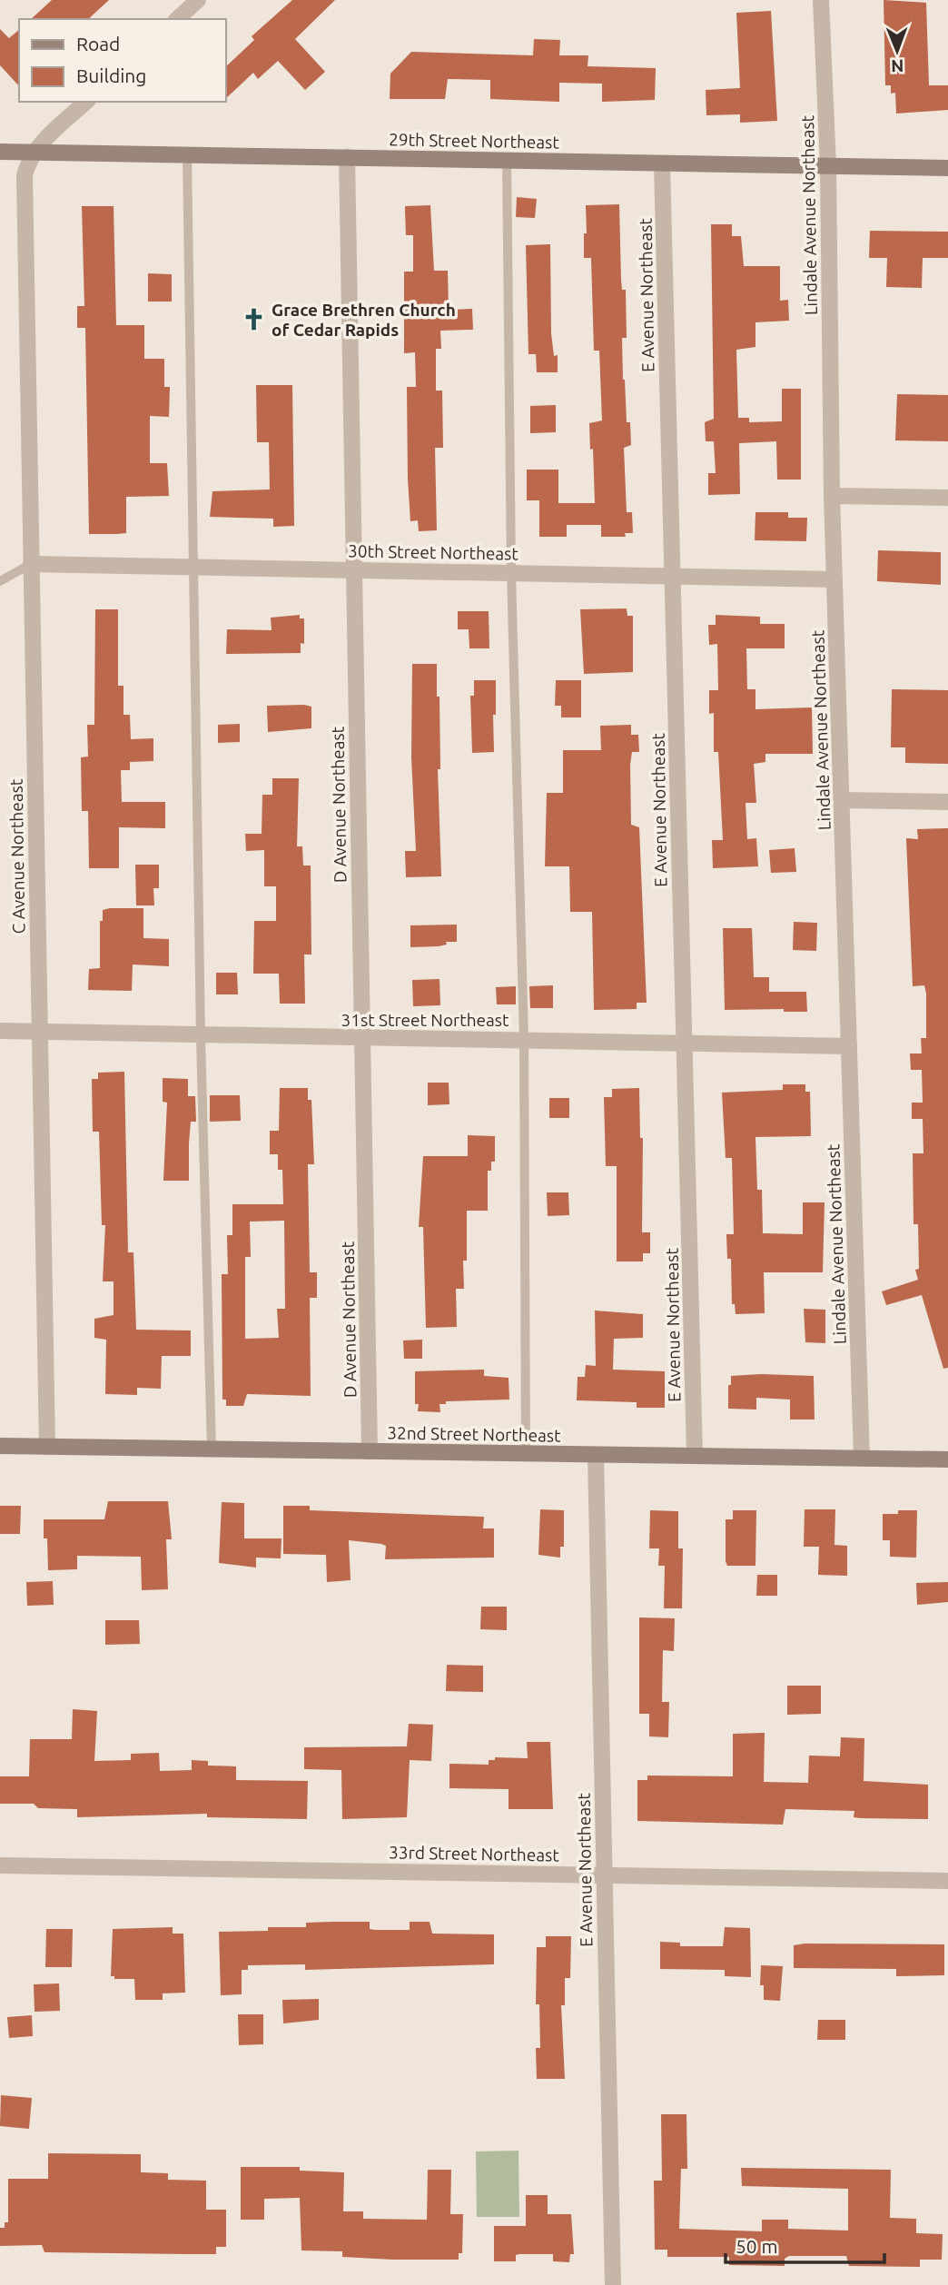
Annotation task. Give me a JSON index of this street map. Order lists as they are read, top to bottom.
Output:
{
  "streets": {
    "main road": ["29th Street Northeast", "32nd Street Northeast"],
    "street": [
      "Lindale Avenue Northeast",
      "E Avenue Northeast",
      "30th Street Northeast",
      "D Avenue Northeast",
      "C Avenue Northeast",
      "31st Street Northeast",
      "33rd Street Northeast"
    ]
  },
  "crossings": [
    ["29th Street Northeast", "Lindale Avenue Northeast"],
    ["29th Street Northeast", "E Avenue Northeast"],
    ["29th Street Northeast", "D Avenue Northeast"],
    ["29th Street Northeast", "C Avenue Northeast"],
    ["Lindale Avenue Northeast", "30th Street Northeast"],
    ["Lindale Avenue Northeast", "31st Street Northeast"],
    ["Lindale Avenue Northeast", "32nd Street Northeast"],
    ["E Avenue Northeast", "30th Street Northeast"],
    ["E Avenue Northeast", "31st Street Northeast"],
    ["E Avenue Northeast", "32nd Street Northeast"],
    ["E Avenue Northeast", "33rd Street Northeast"],
    ["30th Street Northeast", "D Avenue Northeast"],
    ["30th Street Northeast", "C Avenue Northeast"],
    ["D Avenue Northeast", "31st Street Northeast"],
    ["D Avenue Northeast", "32nd Street Northeast"],
    ["C Avenue Northeast", "31st Street Northeast"],
    ["C Avenue Northeast", "32nd Street Northeast"]
  ],
  "places": {
    "church": ["Grace Brethren Church of Cedar Rapids"]
  },
  "legend": ["Road", "Building"],
  "scale_bar": "50 m",
  "north": "bottom"
}
